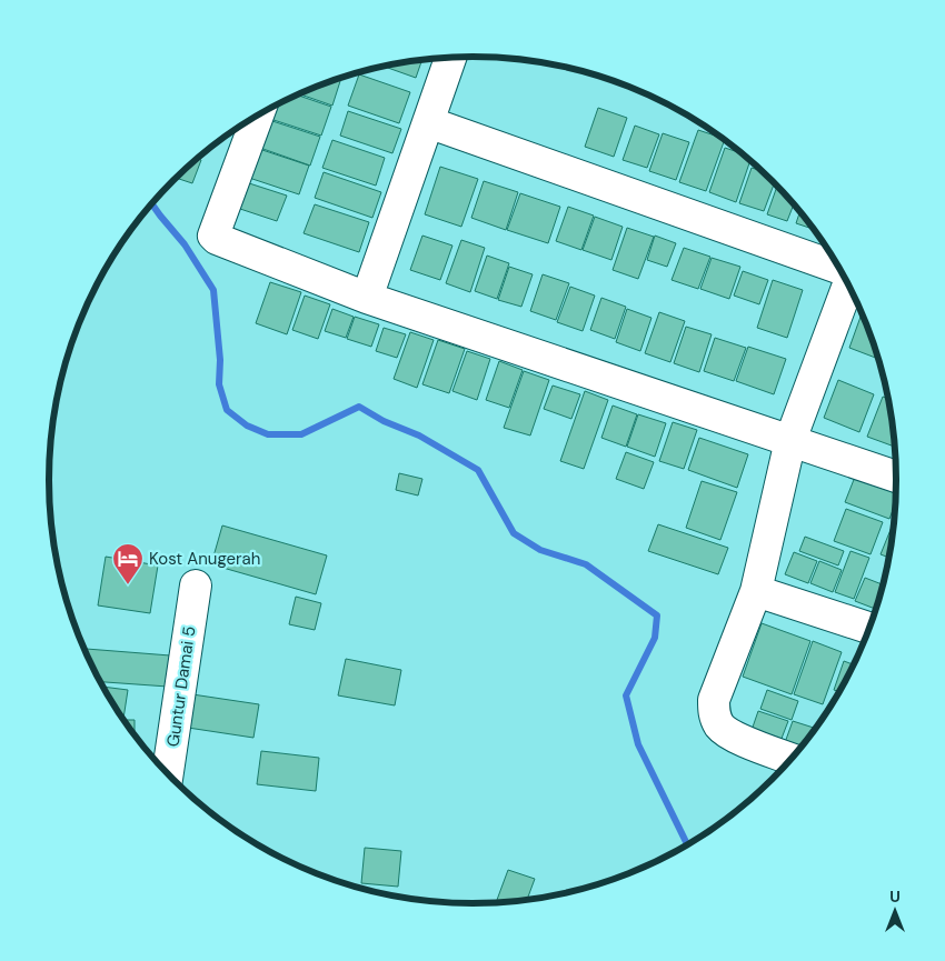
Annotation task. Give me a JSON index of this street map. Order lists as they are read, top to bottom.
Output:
{
  "streets": {
    "street": ["Guntur Damai 5"]
  },
  "places": {
    "hotel": ["Kost Anugerah"]
  },
  "north": "top"
}
